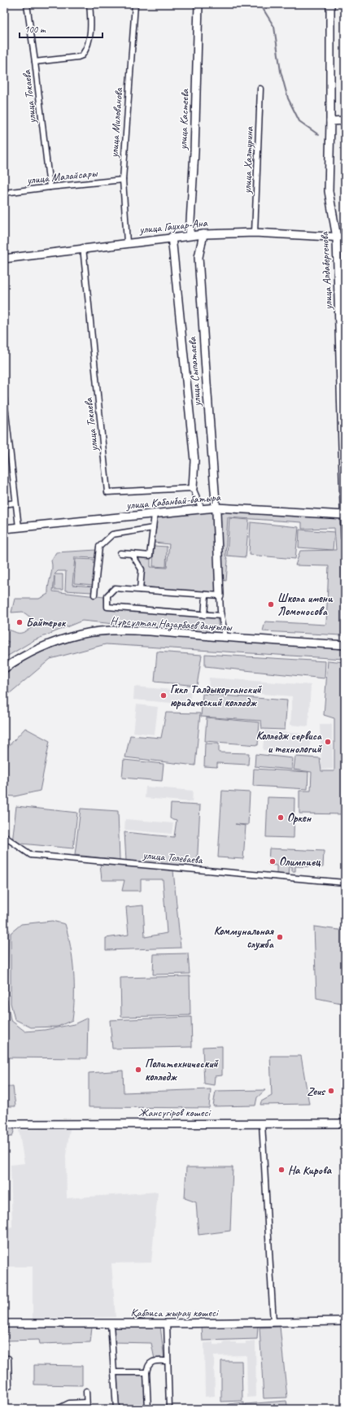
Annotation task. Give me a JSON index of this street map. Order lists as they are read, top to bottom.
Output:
{
  "streets": {
    "street": [
      "улица Токаева",
      "улица Кастеева",
      "улица Милованова",
      "улица Халтурина",
      "улица Малайсары",
      "улица Гаухар-Ана",
      "улица Алдабергенова",
      "улица Сыпатаева",
      "улица Кабанбай-батыра",
      "Нұрсұлтан Назарбаев даңғылы",
      "улица Толебаева",
      "Жансүгіров көшесі",
      "Қаблиса жырау көшесі"
    ]
  },
  "crossings": [
    ["улица Токаева", "улица Малайсары"],
    ["улица Токаева", "улица Гаухар-Ана"],
    ["улица Кастеева", "улица Гаухар-Ана"],
    ["улица Милованова", "улица Малайсары"],
    ["улица Милованова", "улица Гаухар-Ана"],
    ["улица Халтурина", "улица Гаухар-Ана"],
    ["улица Гаухар-Ана", "улица Алдабергенова"],
    ["улица Гаухар-Ана", "улица Сыпатаева"],
    ["улица Алдабергенова", "улица Кабанбай-батыра"],
    ["улица Сыпатаева", "улица Кабанбай-батыра"]
  ],
  "places": [
    "Школа имени Ломоносова",
    "Байтерек",
    "Гккп Талдыкорганский юридический колледж",
    "Колледж сервиса и технологий",
    "Оркен",
    "Олимпиец",
    "Коммунальная служба",
    "Политехнический колледж",
    "Zeus",
    "На Кирова"
  ],
  "scale_bar": "100 m"
}
